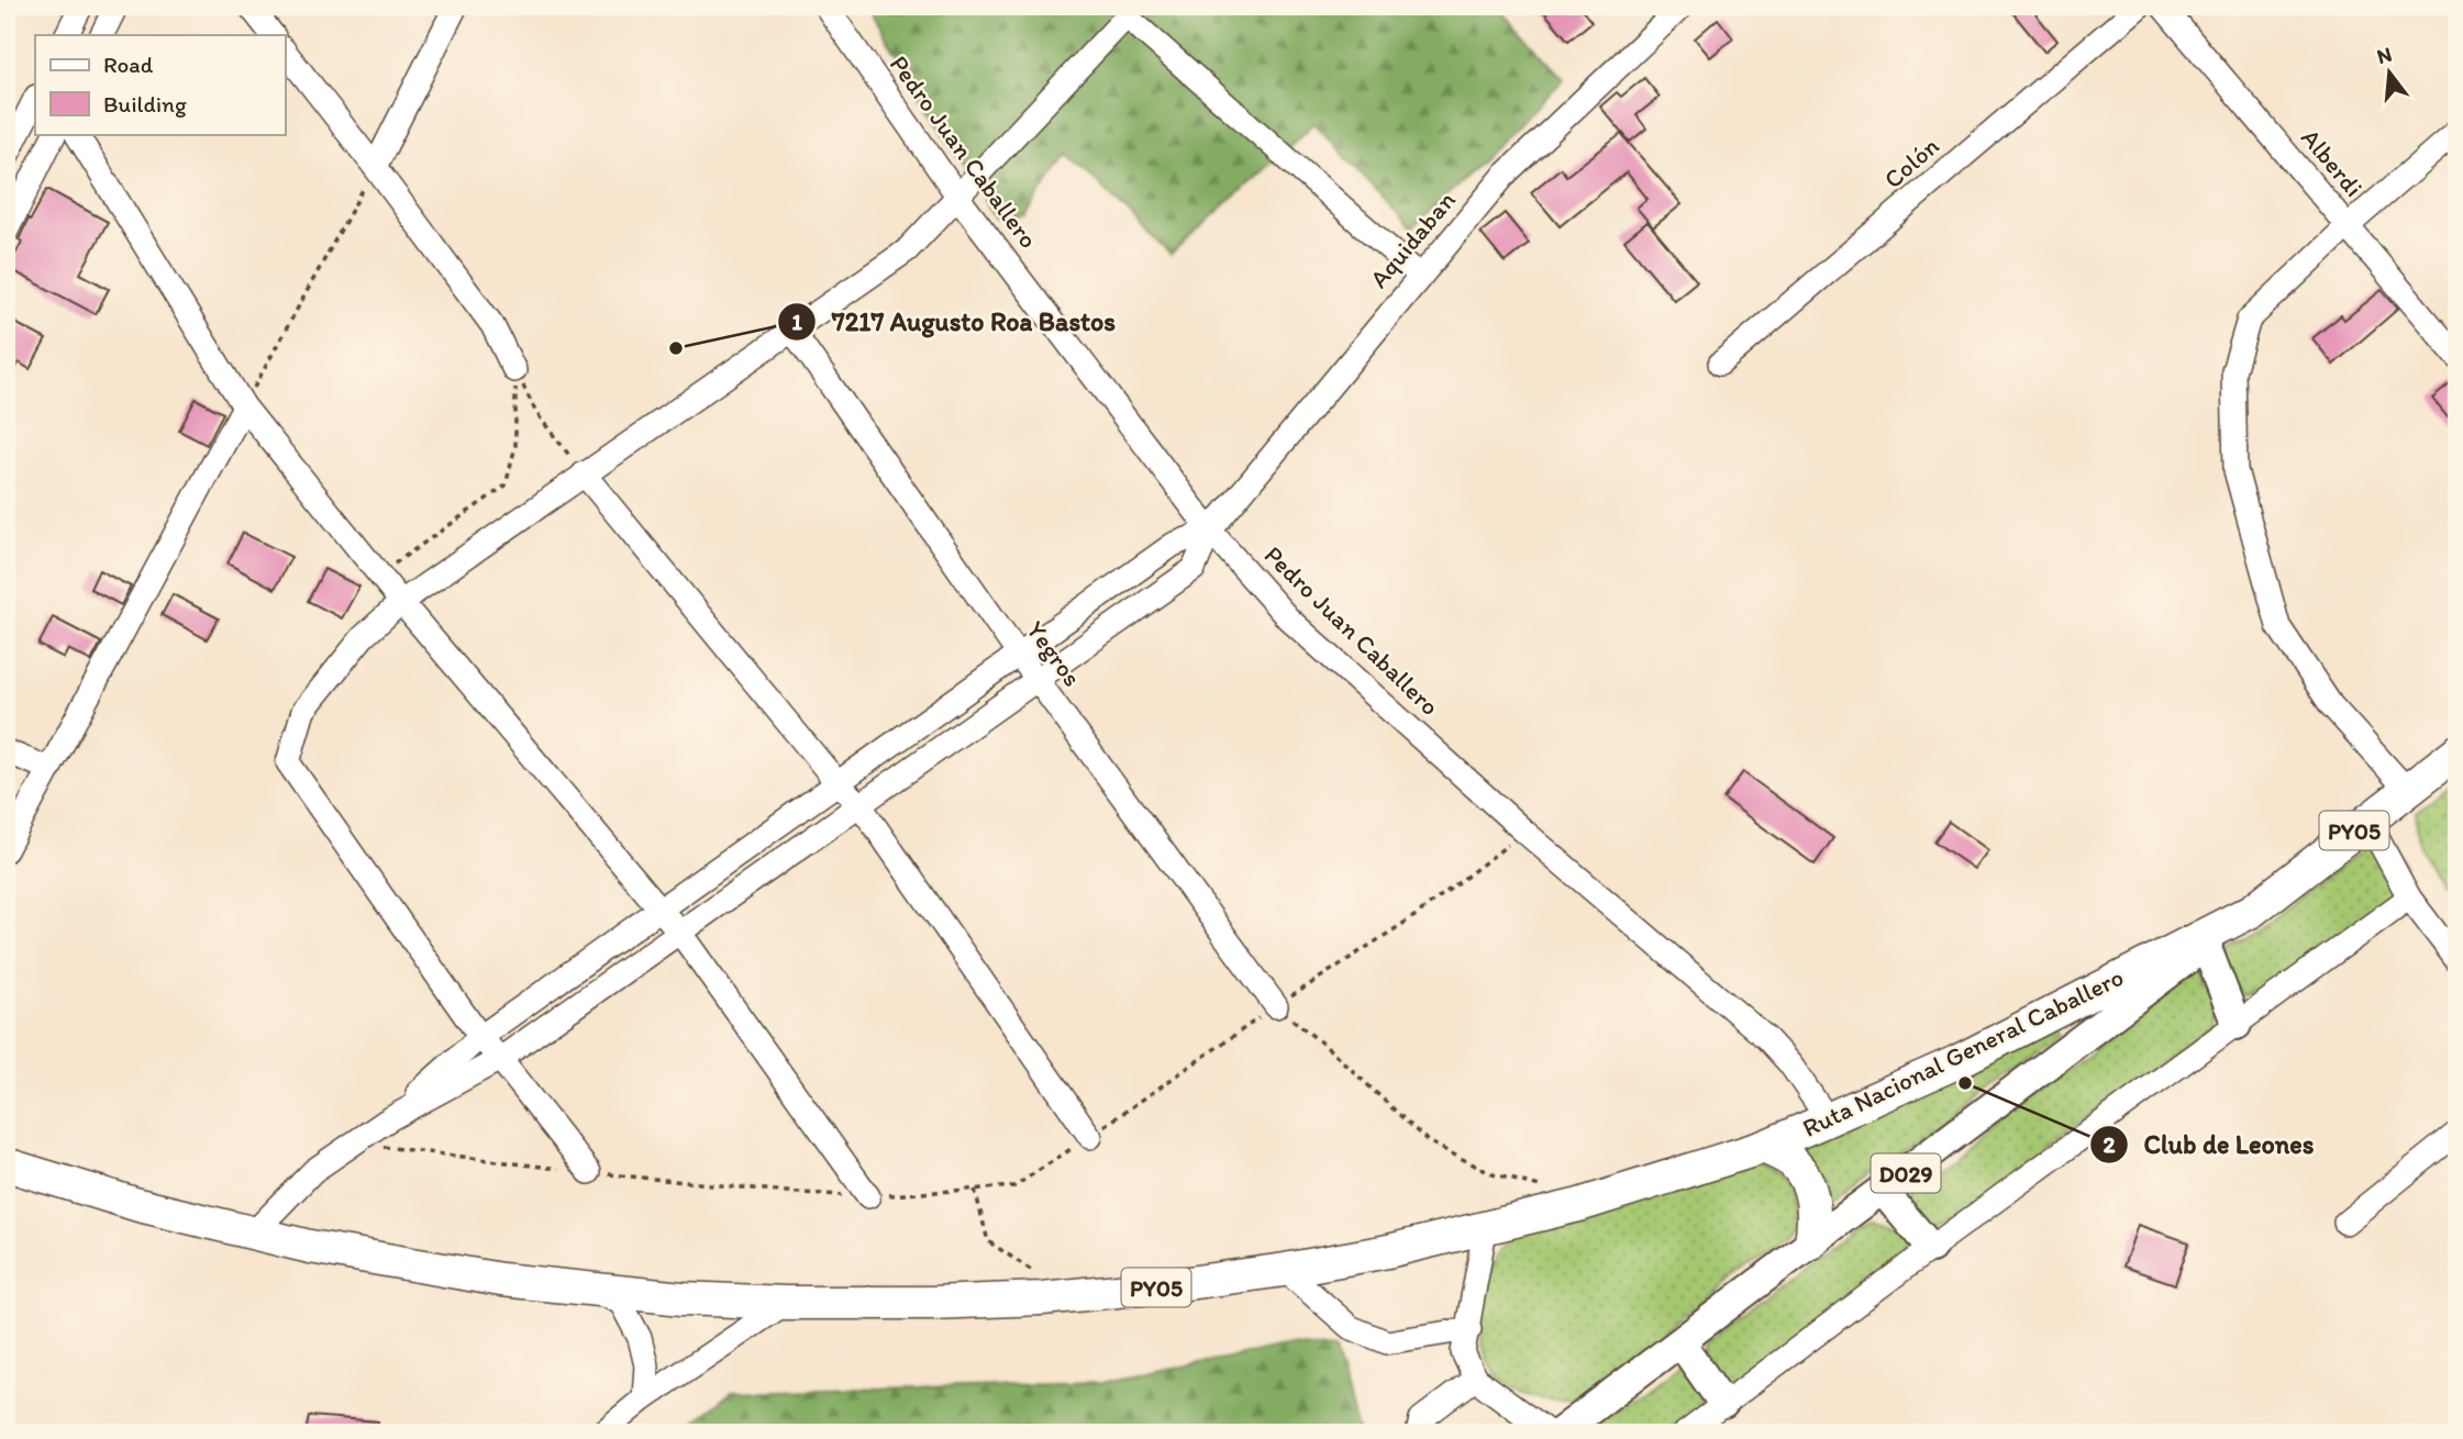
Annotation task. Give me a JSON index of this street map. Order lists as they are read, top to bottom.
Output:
{
  "streets": {
    "highway": ["PY05", "Ruta Nacional General Caballero"],
    "main road": ["D029"],
    "street": [
      "Pedro Juan Caballero",
      "Colón",
      "Alberdi",
      "Aquidaban",
      "Yegros"
    ]
  },
  "crossings": [
    ["Pedro Juan Caballero", "Aquidaban"],
    ["Pedro Juan Caballero", "Ruta Nacional General Caballero"],
    ["Ruta Nacional General Caballero", "D029"]
  ],
  "places": ["7217 Augusto Roa Bastos", "Club de Leones"],
  "legend": ["Road", "Building"],
  "north": "top"
}
